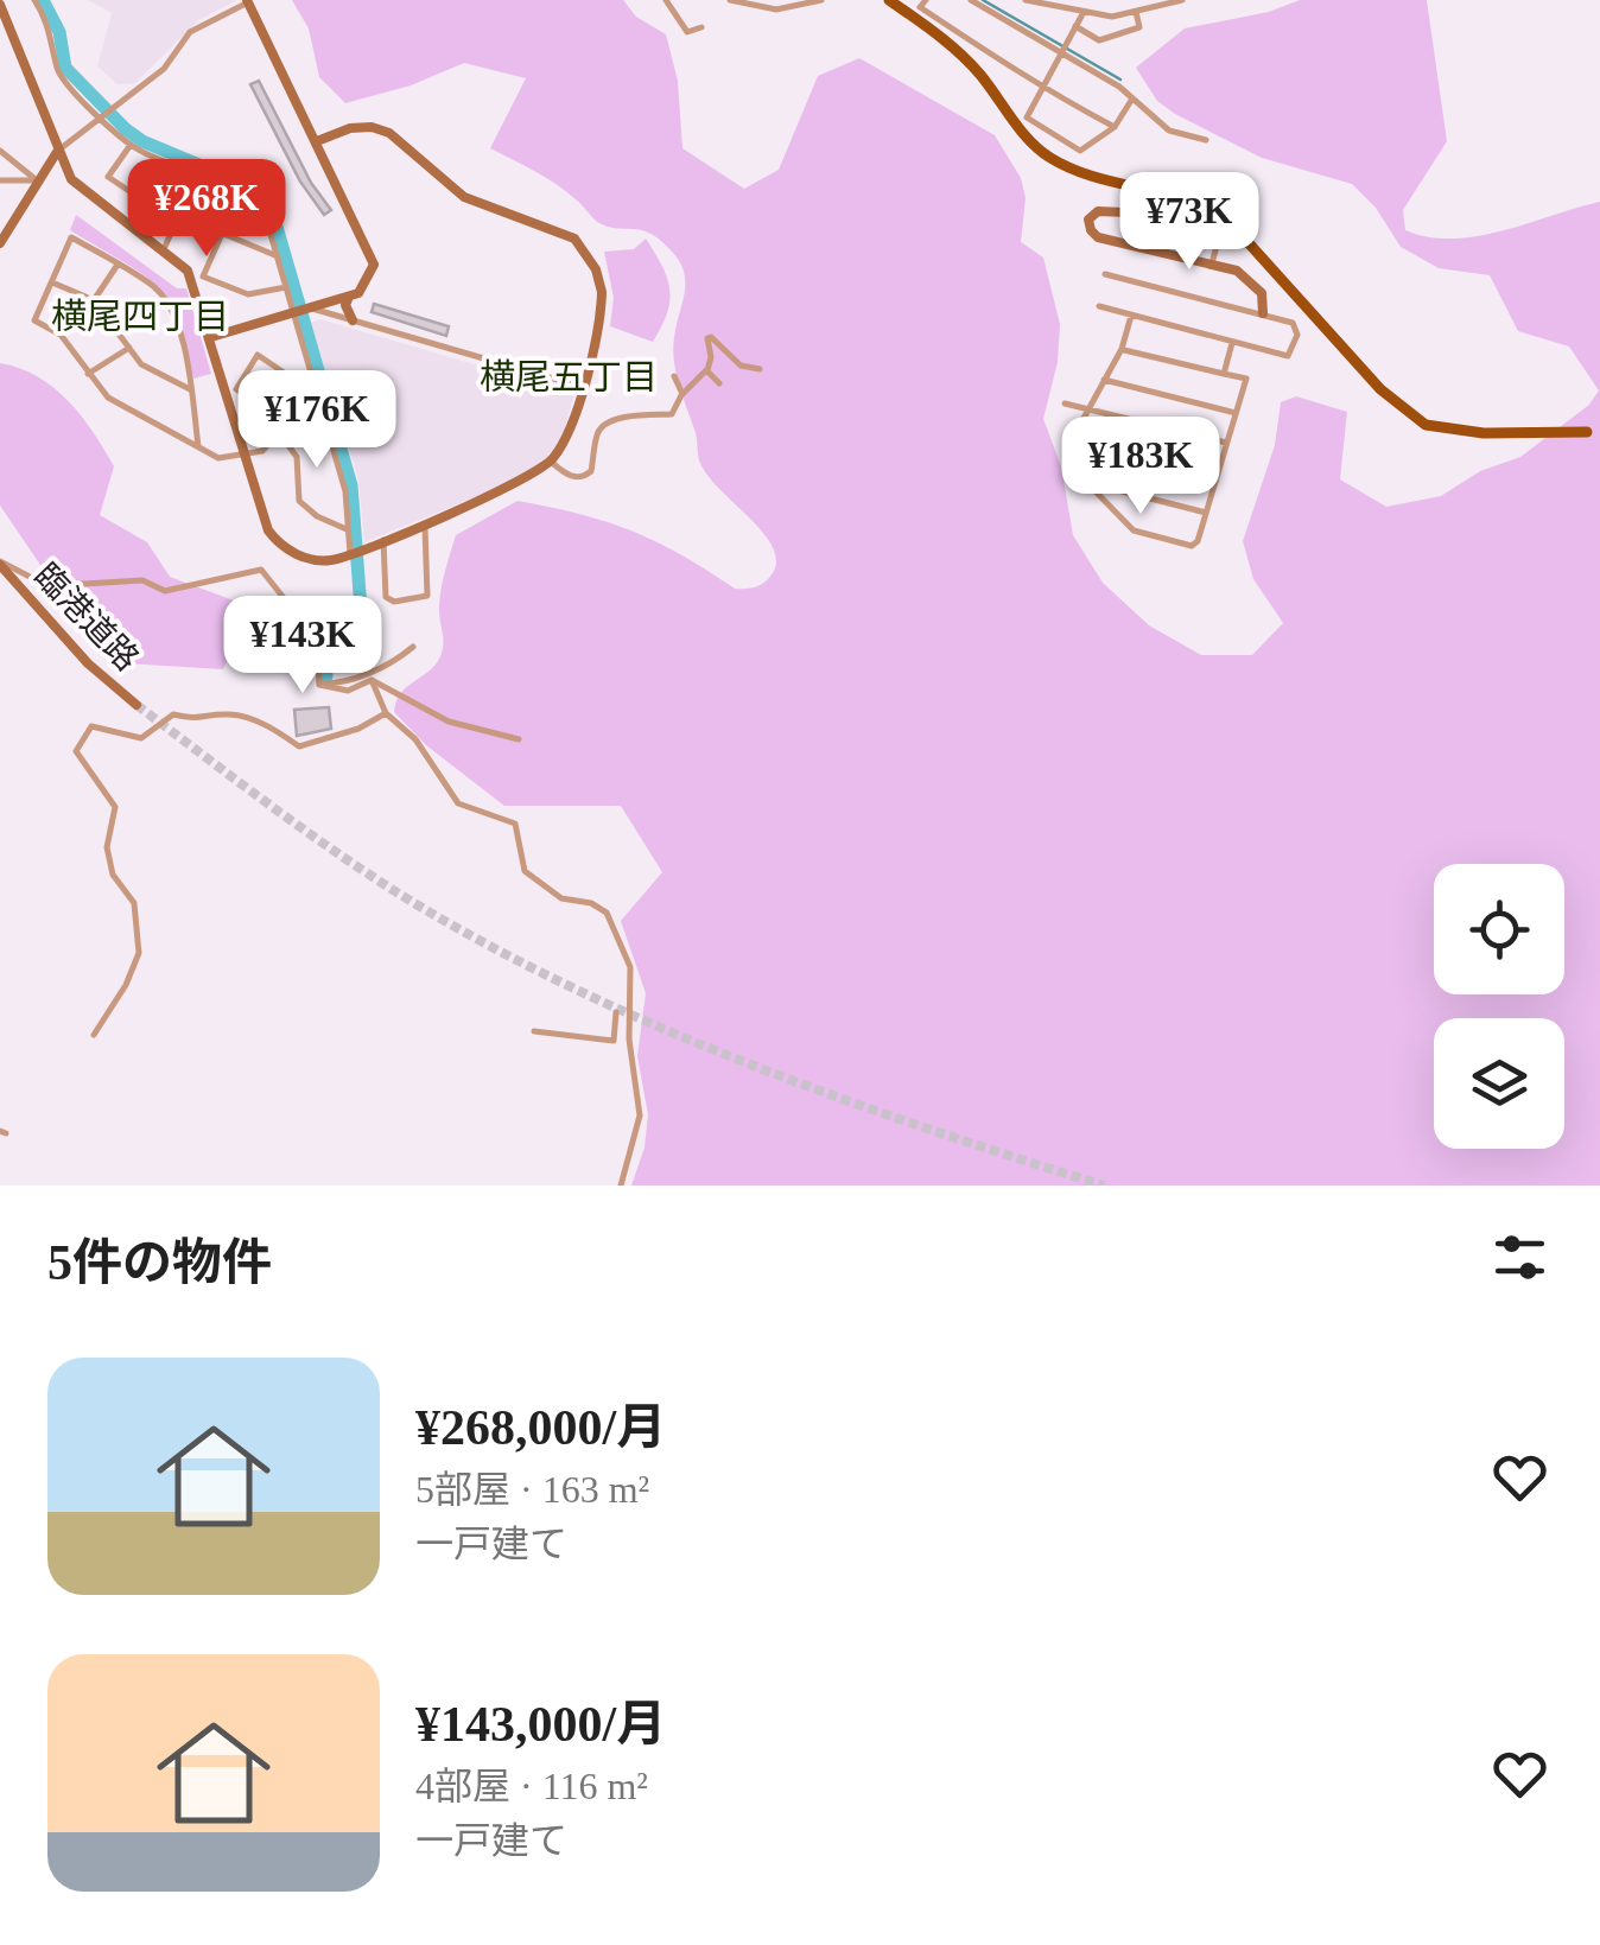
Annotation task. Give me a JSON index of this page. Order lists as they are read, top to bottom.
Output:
{
  "streets": {
    "street": ["臨港道路"]
  },
  "districts": ["横尾四丁目", "横尾五丁目"],
  "page": {
    "price": [
      "¥268K",
      "¥73K",
      "¥176K",
      "¥183K",
      "¥143K"
    ],
    "heading": "5件の物件",
    "list": [
      {
        "name": "¥268,000/月",
        "note": "5部屋 · 163 m² · 一戸建て"
      },
      {
        "name": "¥143,000/月",
        "note": "4部屋 · 116 m² · 一戸建て"
      }
    ]
  }
}
